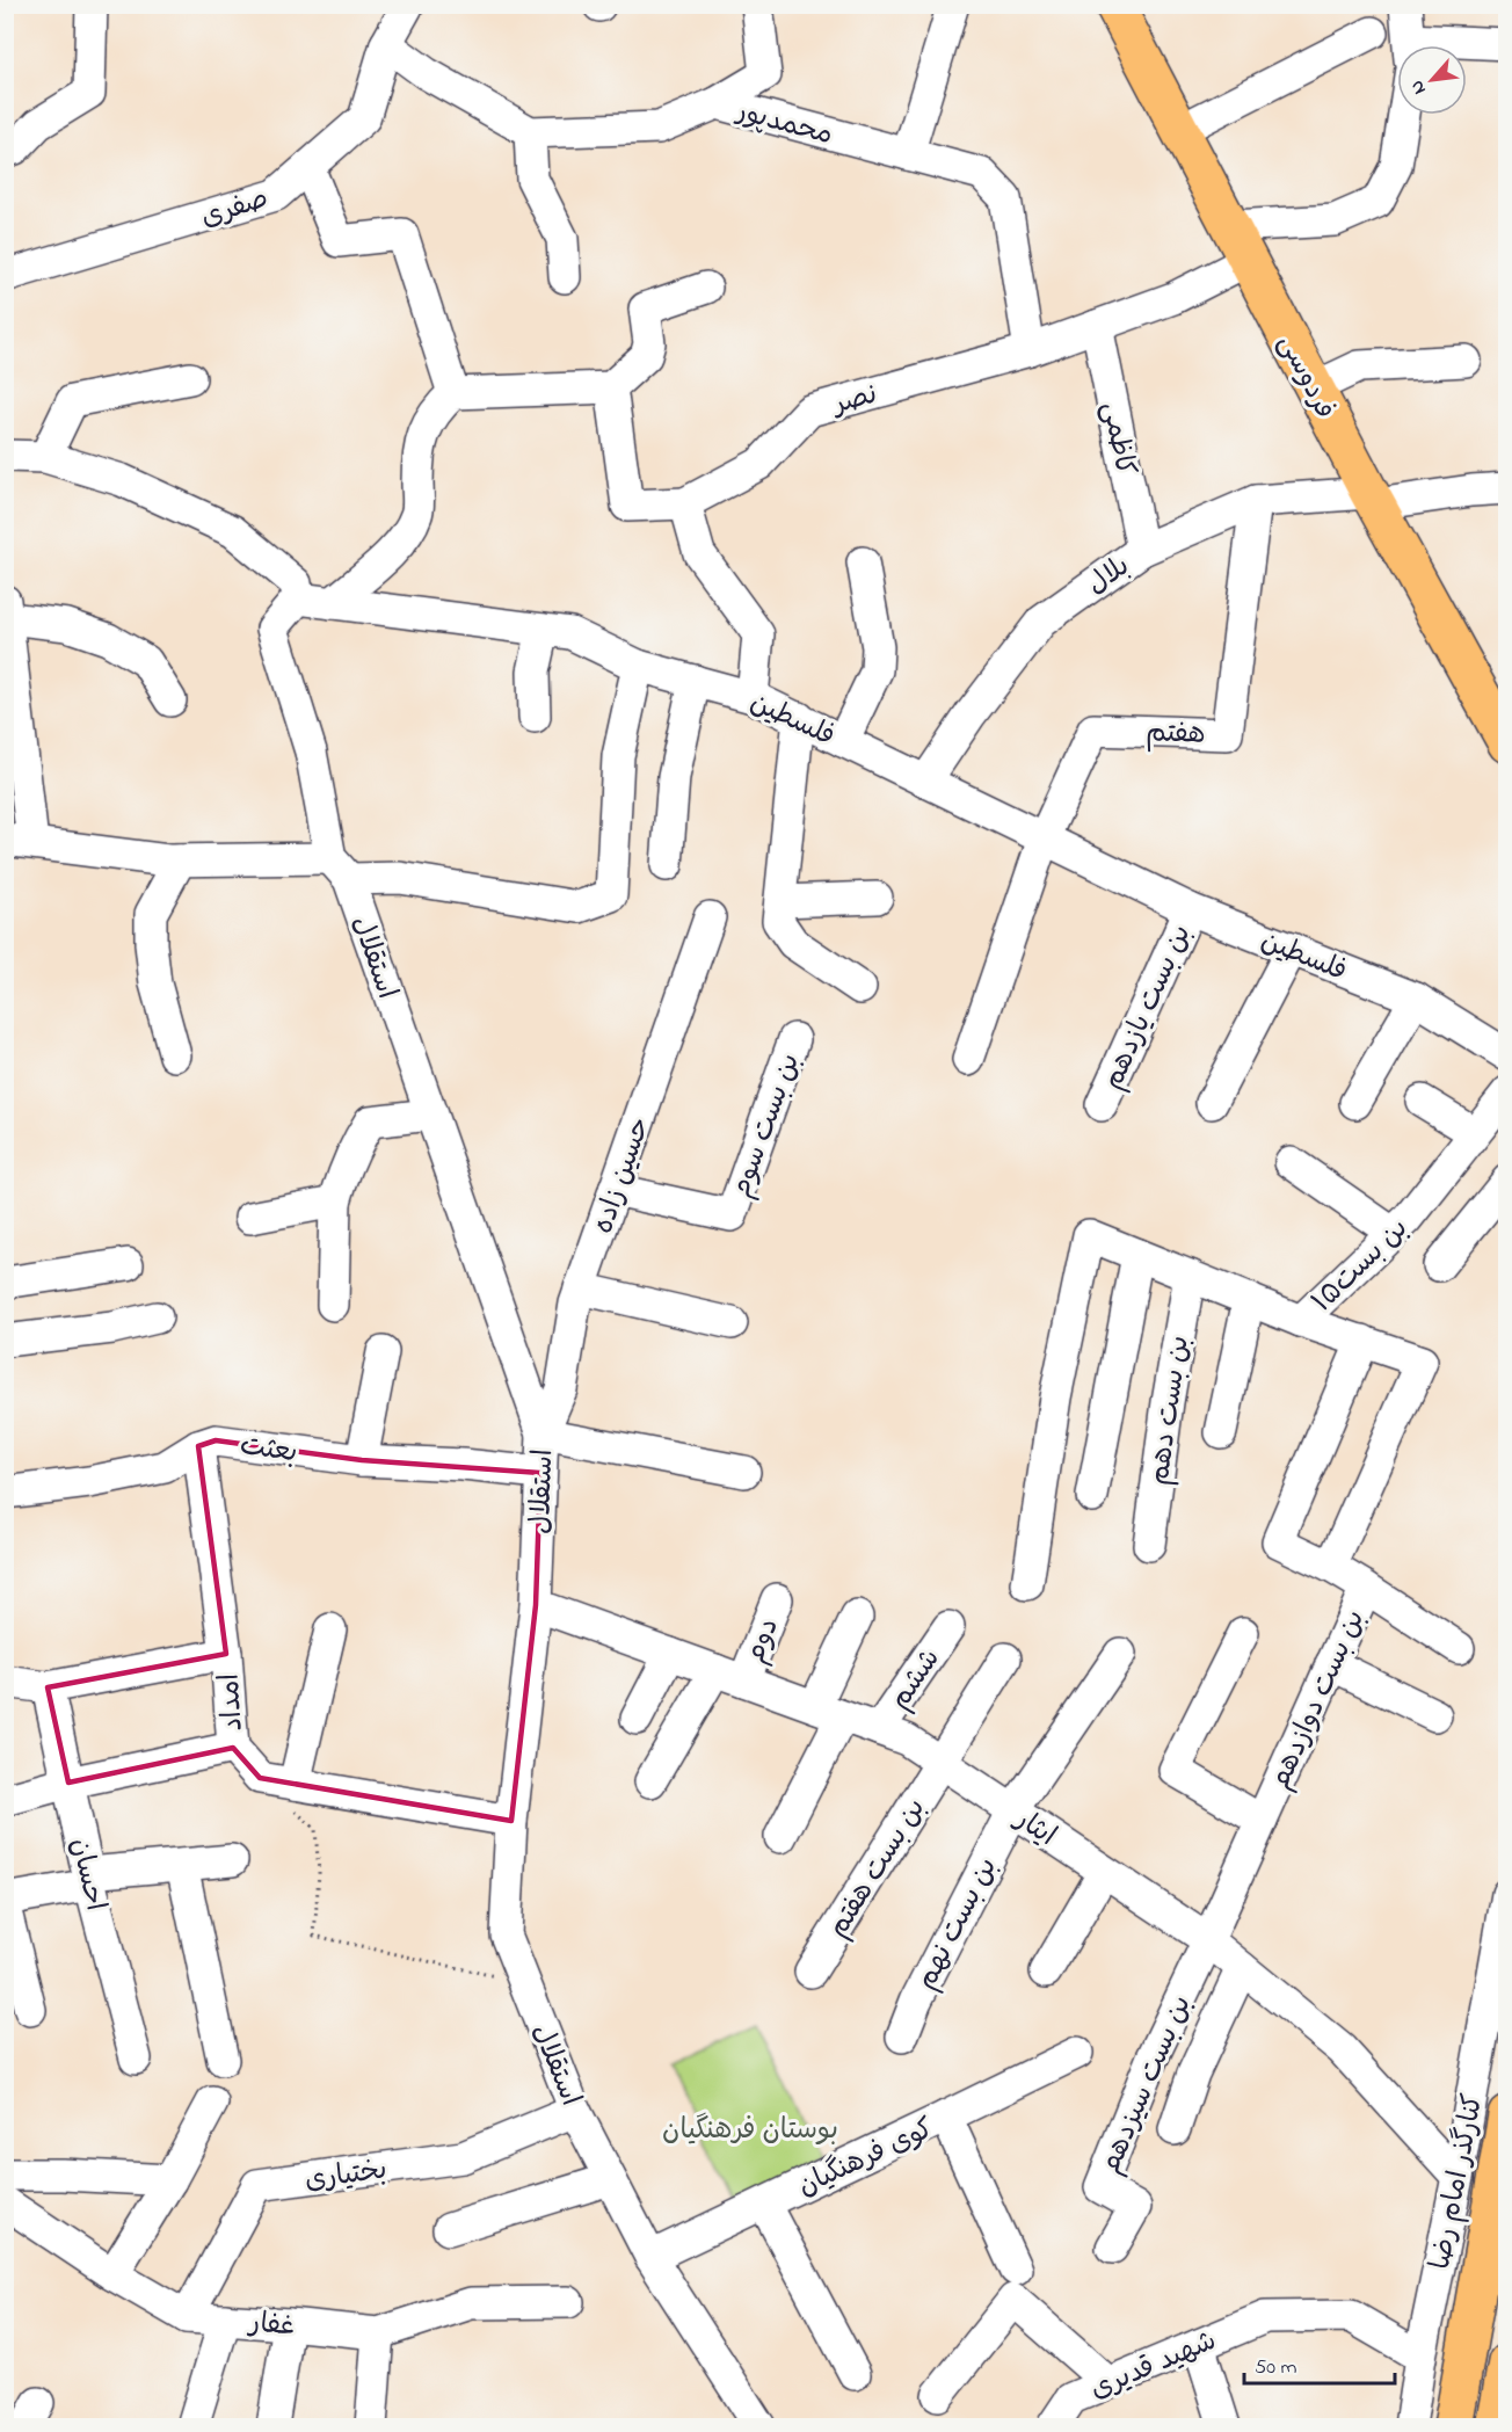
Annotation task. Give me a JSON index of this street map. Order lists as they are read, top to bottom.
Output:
{
  "streets": {
    "main road": ["فردوسی"],
    "street": [
      "محمدپور",
      "صفری",
      "نصر",
      "کاظمی",
      "بلال",
      "فلسطین",
      "هفتم",
      "استقلال",
      "بن بست یازدهم",
      "بن بست سوم",
      "حسین زاده",
      "بن بست۱۵",
      "بن بست دهم",
      "بعثت",
      "دوم",
      "ششم",
      "بن بست دوازدهم",
      "امداد",
      "ایثار",
      "بن بست هفتم",
      "احسان",
      "بن بست نهم",
      "بن بست سیزدهم",
      "کوی فرهنگیان",
      "بختیاری",
      "کنارگذر امام رضا",
      "غفار",
      "شهید قدیری"
    ]
  },
  "crossings": [
    ["محمدپور", "نصر"],
    ["فردوسی", "نصر"],
    ["فردوسی", "بلال"],
    ["نصر", "کاظمی"],
    ["کاظمی", "بلال"],
    ["بلال", "فلسطین"],
    ["بلال", "هفتم"],
    ["فلسطین", "هفتم"],
    ["فلسطین", "بن بست یازدهم"],
    ["استقلال", "حسین زاده"],
    ["استقلال", "بعثت"],
    ["استقلال", "ایثار"],
    ["استقلال", "کوی فرهنگیان"],
    ["استقلال", "بختیاری"],
    ["بن بست سوم", "حسین زاده"],
    ["بن بست۱۵", "بن بست دهم"],
    ["بن بست۱۵", "بن بست دوازدهم"],
    ["بعثت", "امداد"],
    ["دوم", "ایثار"],
    ["ششم", "ایثار"],
    ["بن بست دوازدهم", "ایثار"],
    ["بن بست دوازدهم", "بن بست سیزدهم"],
    ["ایثار", "بن بست هفتم"],
    ["ایثار", "بن بست نهم"],
    ["ایثار", "بن بست سیزدهم"],
    ["ایثار", "کنارگذر امام رضا"],
    ["بختیاری", "غفار"],
    ["کنارگذر امام رضا", "شهید قدیری"]
  ],
  "parks": ["بوستان فرهنگیان"],
  "scale_bar": "50 m",
  "north": "bottom left"
}
